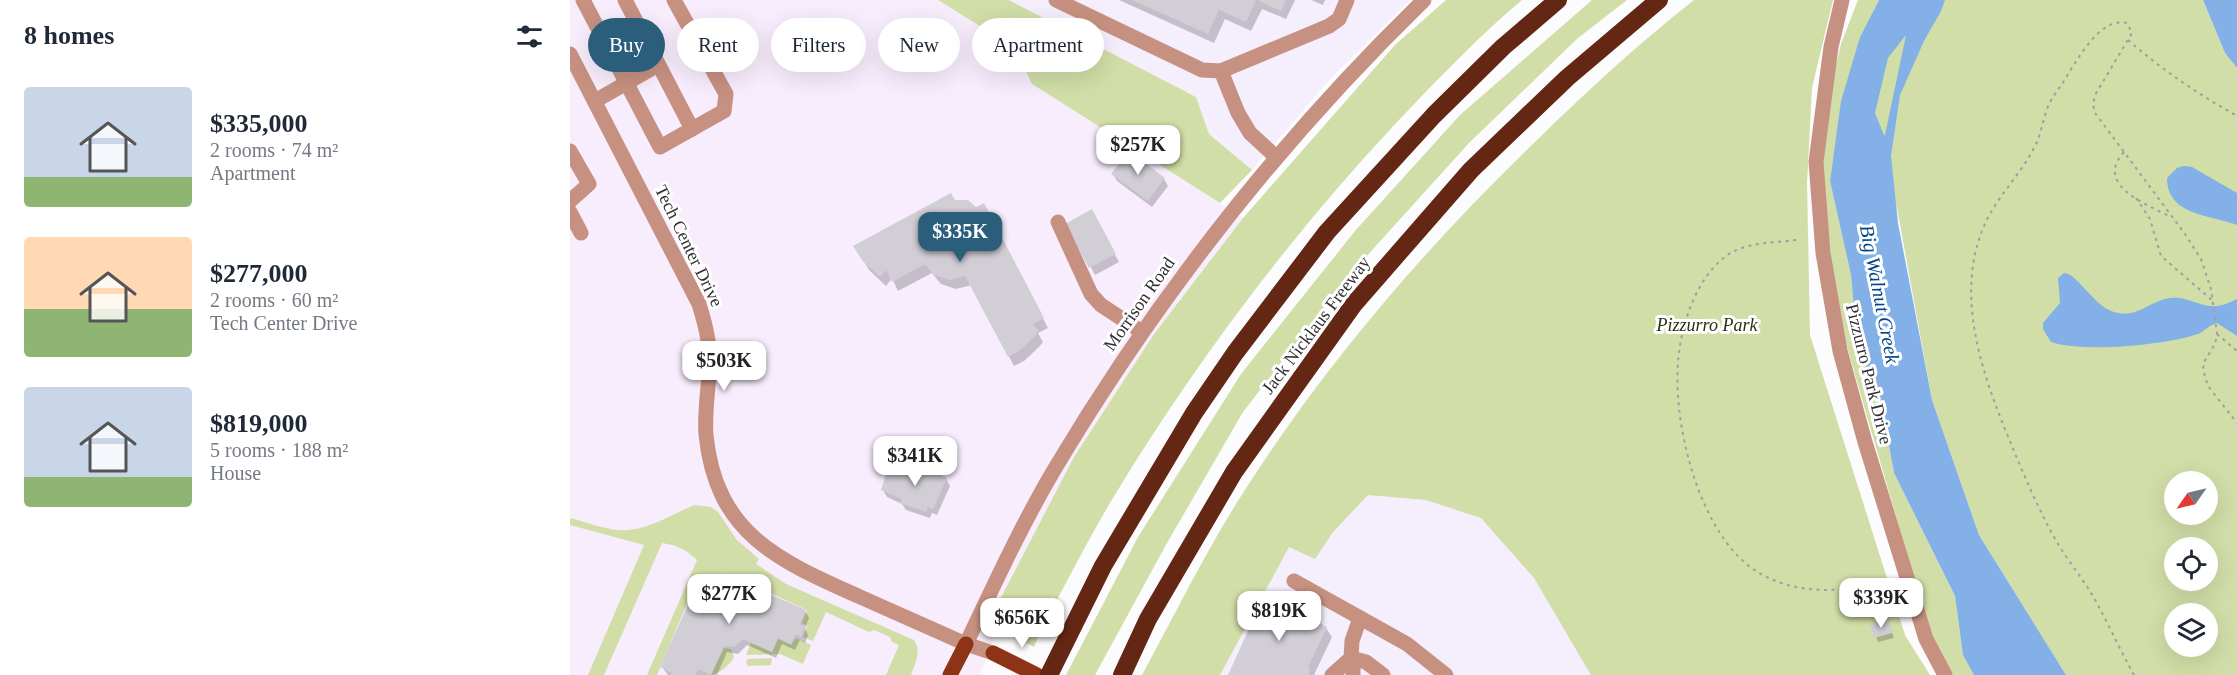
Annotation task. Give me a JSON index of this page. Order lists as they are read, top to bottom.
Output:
{
  "streets": {
    "highway": ["Jack Nicklaus Freeway"],
    "main road": ["Tech Center Drive", "Morrison Road"],
    "street": ["Pizzurro Park Drive"]
  },
  "crossings": [
    ["Tech Center Drive", "Morrison Road"]
  ],
  "water": ["Big Walnut Creek"],
  "parks": ["Pizzurro Park"],
  "north": "bottom left",
  "page": {
    "heading": "8 homes",
    "chip": [
      "Buy",
      "Rent",
      "Filters",
      "New",
      "Apartment"
    ],
    "list": [
      {
        "name": "$335,000",
        "note": "2 rooms · 74 m² · Apartment"
      },
      {
        "name": "$277,000",
        "note": "2 rooms · 60 m² · Tech Center Drive"
      },
      {
        "name": "$819,000",
        "note": "5 rooms · 188 m² · House"
      }
    ],
    "price": [
      "$257K",
      "$335K",
      "$503K",
      "$341K",
      "$277K",
      "$339K",
      "$819K",
      "$656K"
    ]
  }
}
